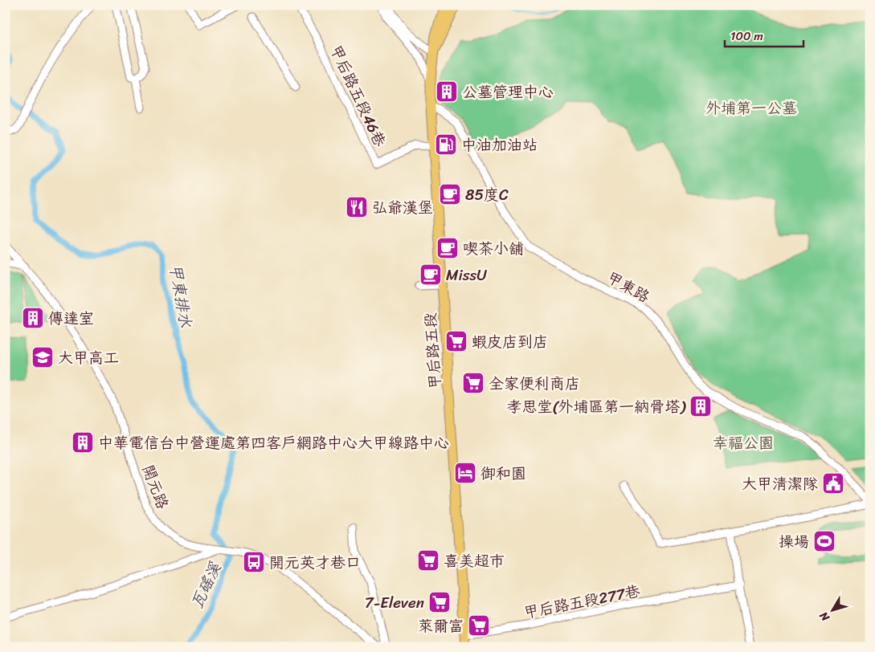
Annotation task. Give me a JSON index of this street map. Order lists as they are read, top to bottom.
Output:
{
  "streets": {
    "main road": ["甲后路五段"],
    "street": [
      "甲后路五段46巷",
      "甲東路",
      "開元路",
      "甲后路五段277巷"
    ]
  },
  "crossings": [
    ["甲后路五段46巷", "甲后路五段"],
    ["甲東路", "甲后路五段"],
    ["甲后路五段", "甲后路五段277巷"]
  ],
  "water": ["甲東排水", "瓦磘溪"],
  "parks": ["外埔第一公墓", "幸福公園"],
  "places": {
    "building": [
      "公墓管理中心",
      "傳達室",
      "孝思堂(外埔區第一納骨塔)",
      "中華電信台中營運處第四客戶網路中心大甲線路中心"
    ],
    "fuel station": ["中油加油站"],
    "cafe": ["85度C", "喫茶小舖", "MissU"],
    "restaurant": ["弘爺漢堡"],
    "supermarket": [
      "蝦皮店到店",
      "全家便利商店",
      "喜美超市",
      "7-Eleven",
      "萊爾富"
    ],
    "school or university": ["大甲高工"],
    "hotel": ["御和園"],
    "public building": ["大甲清潔隊"],
    "sports": ["操場"],
    "bus stop": ["開元英才巷口"]
  },
  "scale_bar": "100 m",
  "north": "bottom left"
}
